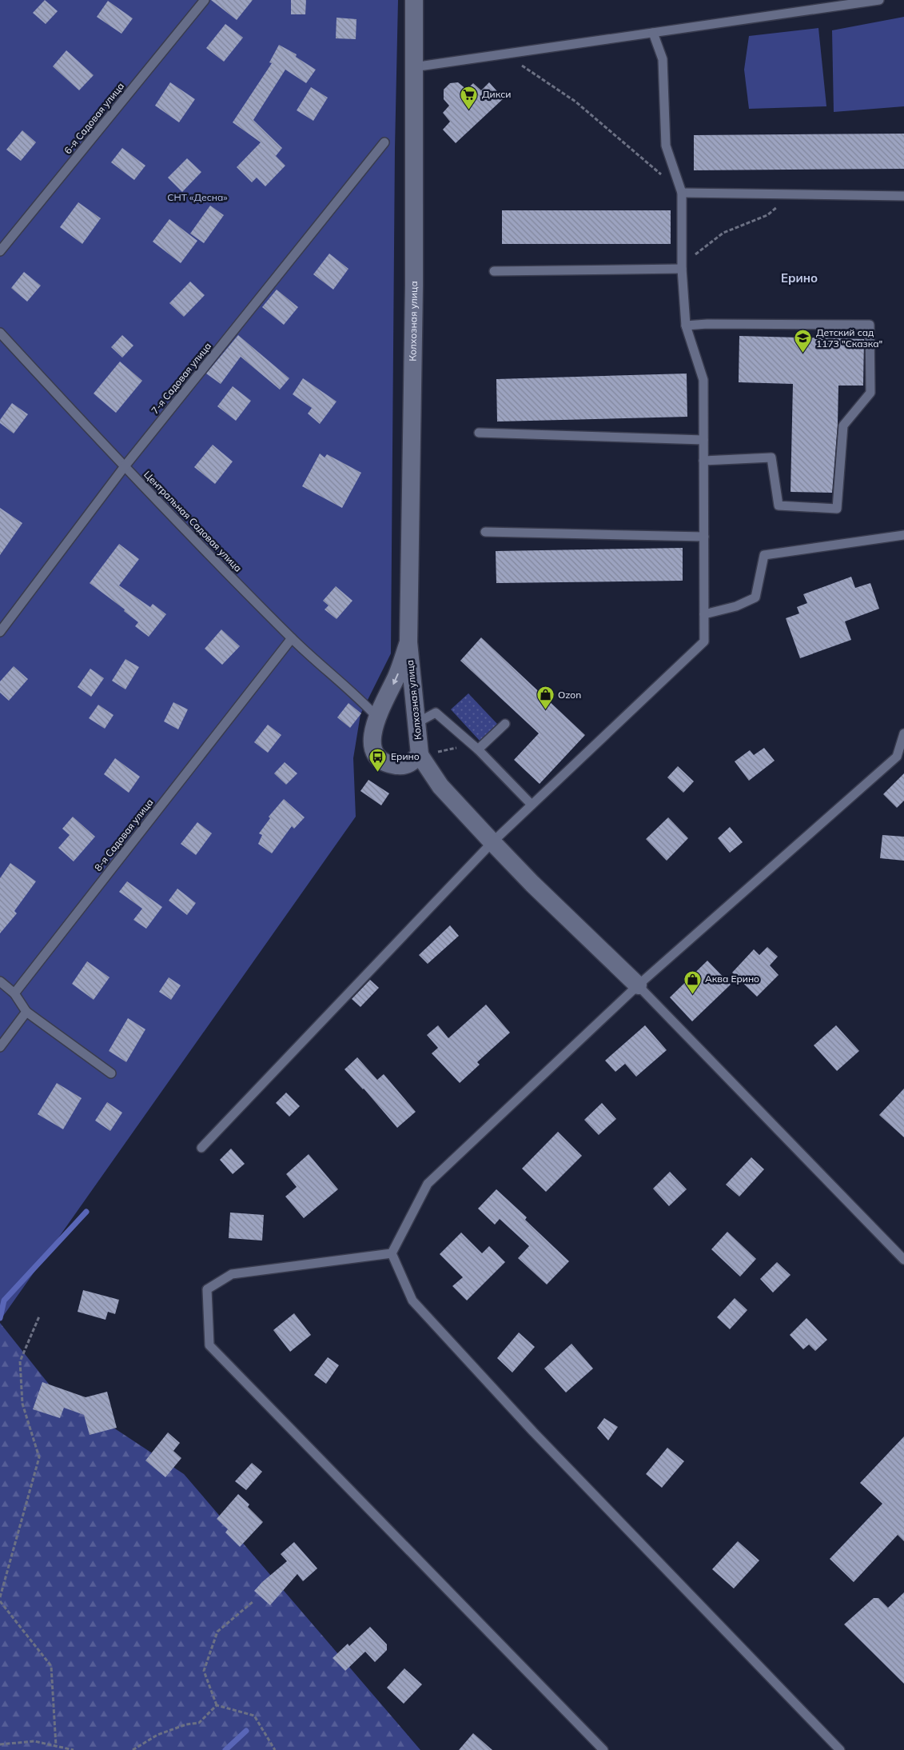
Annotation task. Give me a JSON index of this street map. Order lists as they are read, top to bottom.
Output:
{
  "streets": {
    "street": ["Колхозная улица"],
    "lane": [
      "6-я Садовая улица",
      "7-я Садовая улица",
      "Центральная Садовая улица",
      "8-я Садовая улица"
    ]
  },
  "crossings": [
    ["Колхозная улица", "Центральная Садовая улица"],
    ["7-я Садовая улица", "Центральная Садовая улица"],
    ["Центральная Садовая улица", "8-я Садовая улица"]
  ],
  "districts": ["Ерино"],
  "parks": ["СНТ «Десна»"],
  "places": {
    "supermarket": ["Дикси"],
    "school or university": ["Детский сад 1173 \"Сказка\""],
    "shop": ["Ozon", "Аква Ерино"],
    "bus stop": ["Ерино"]
  }
}
